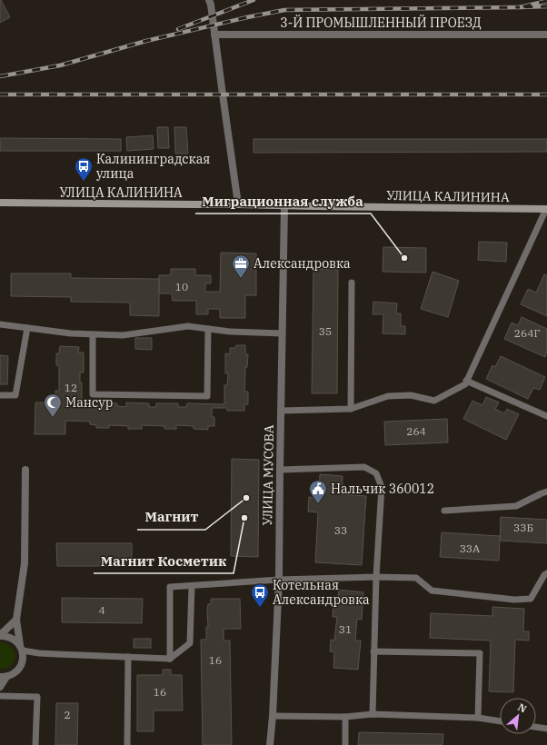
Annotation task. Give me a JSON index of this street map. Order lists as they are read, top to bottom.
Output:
{
  "streets": {
    "main road": ["УЛИЦА КАЛИНИНА"],
    "street": ["3-Й ПРОМЫШЛЕННЫЙ ПРОЕЗД", "УЛИЦА МУСОВА"]
  },
  "crossings": [
    ["УЛИЦА КАЛИНИНА", "УЛИЦА МУСОВА"]
  ],
  "places": {
    "bus stop": ["Калининградская улица", "Котельная Александровка"],
    "other": ["Миграционная служба", "Магнит", "Магнит Косметик"],
    "office": ["Александровка"],
    "mosque": ["Мансур"],
    "public building": ["Нальчик 360012"]
  },
  "house_numbers": [
    "10",
    "35",
    "264Г",
    "12",
    "264",
    "33Б",
    "33",
    "33А",
    "4",
    "31",
    "16",
    "16",
    "2"
  ],
  "north": "top right"
}
